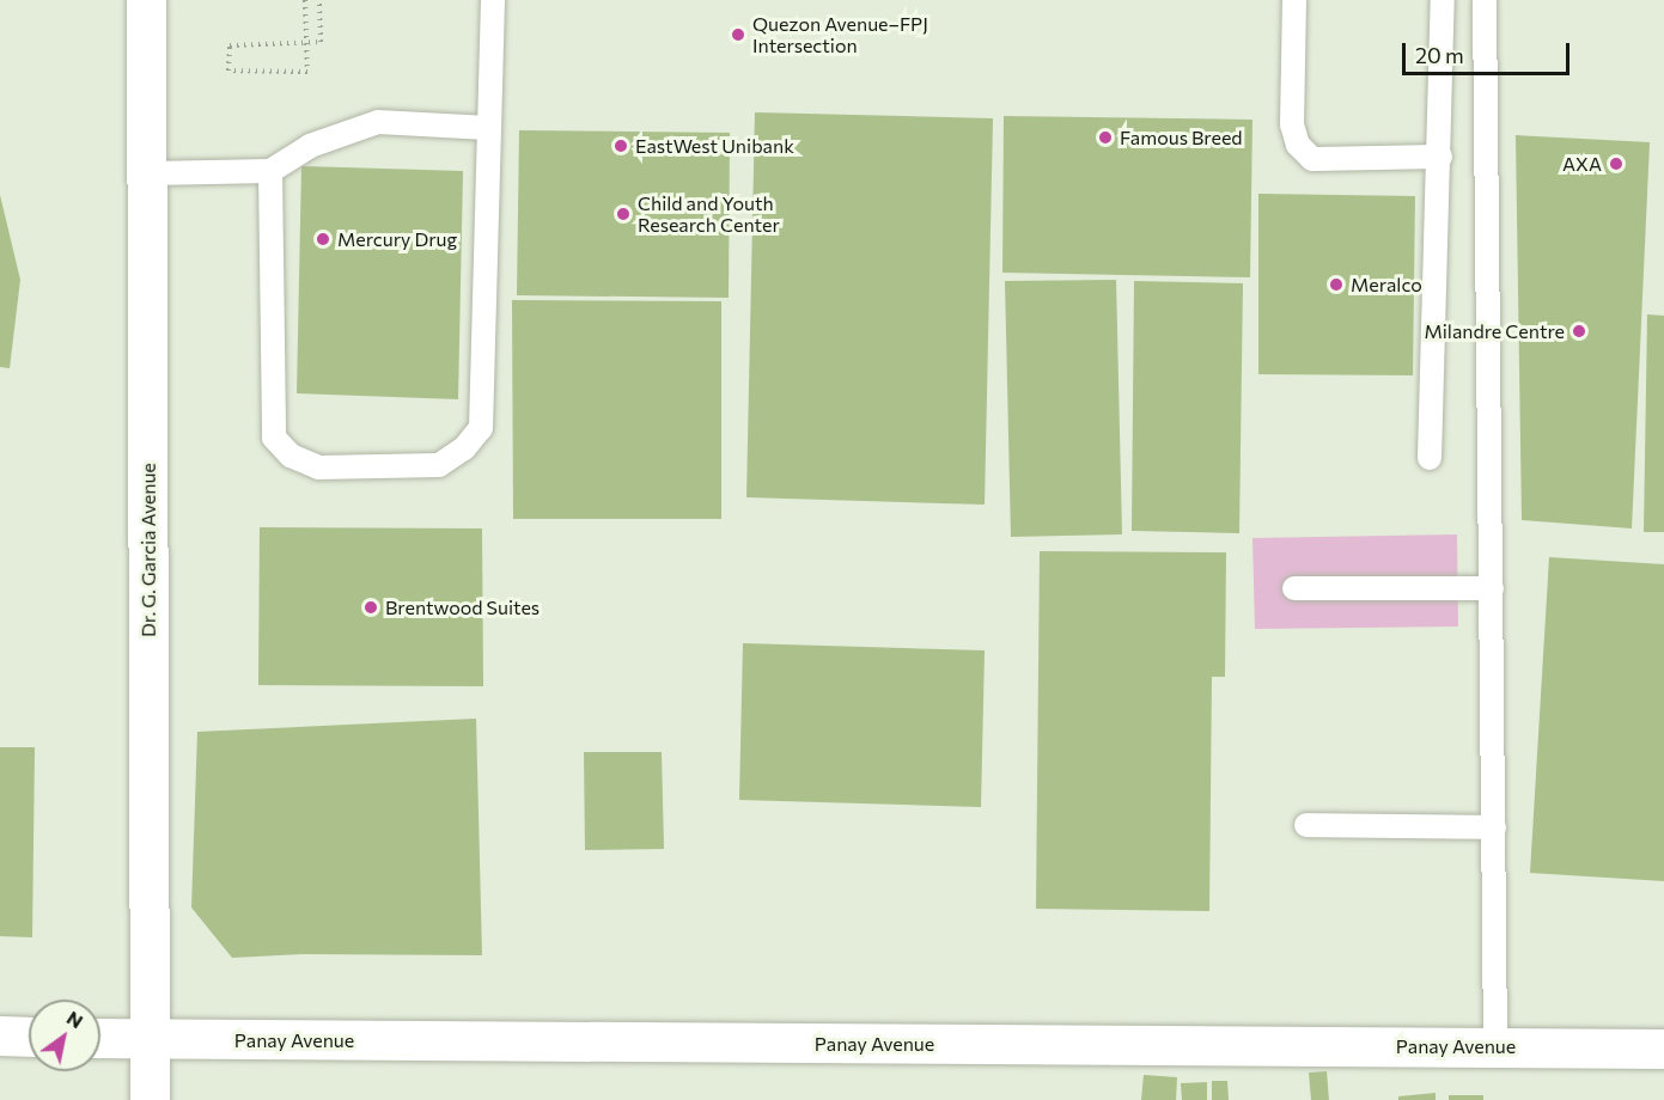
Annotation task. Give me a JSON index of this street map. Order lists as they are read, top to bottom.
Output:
{
  "streets": {
    "street": ["Dr. G. Garcia Avenue", "Panay Avenue"]
  },
  "crossings": [
    ["Dr. G. Garcia Avenue", "Panay Avenue"]
  ],
  "places": [
    "Quezon Avenue–FPJ Intersection",
    "Famous Breed",
    "EastWest Unibank",
    "AXA",
    "Child and Youth Research Center",
    "Mercury Drug",
    "Meralco",
    "Milandre Centre",
    "Brentwood Suites"
  ],
  "scale_bar": "20 m",
  "north": "top right"
}
